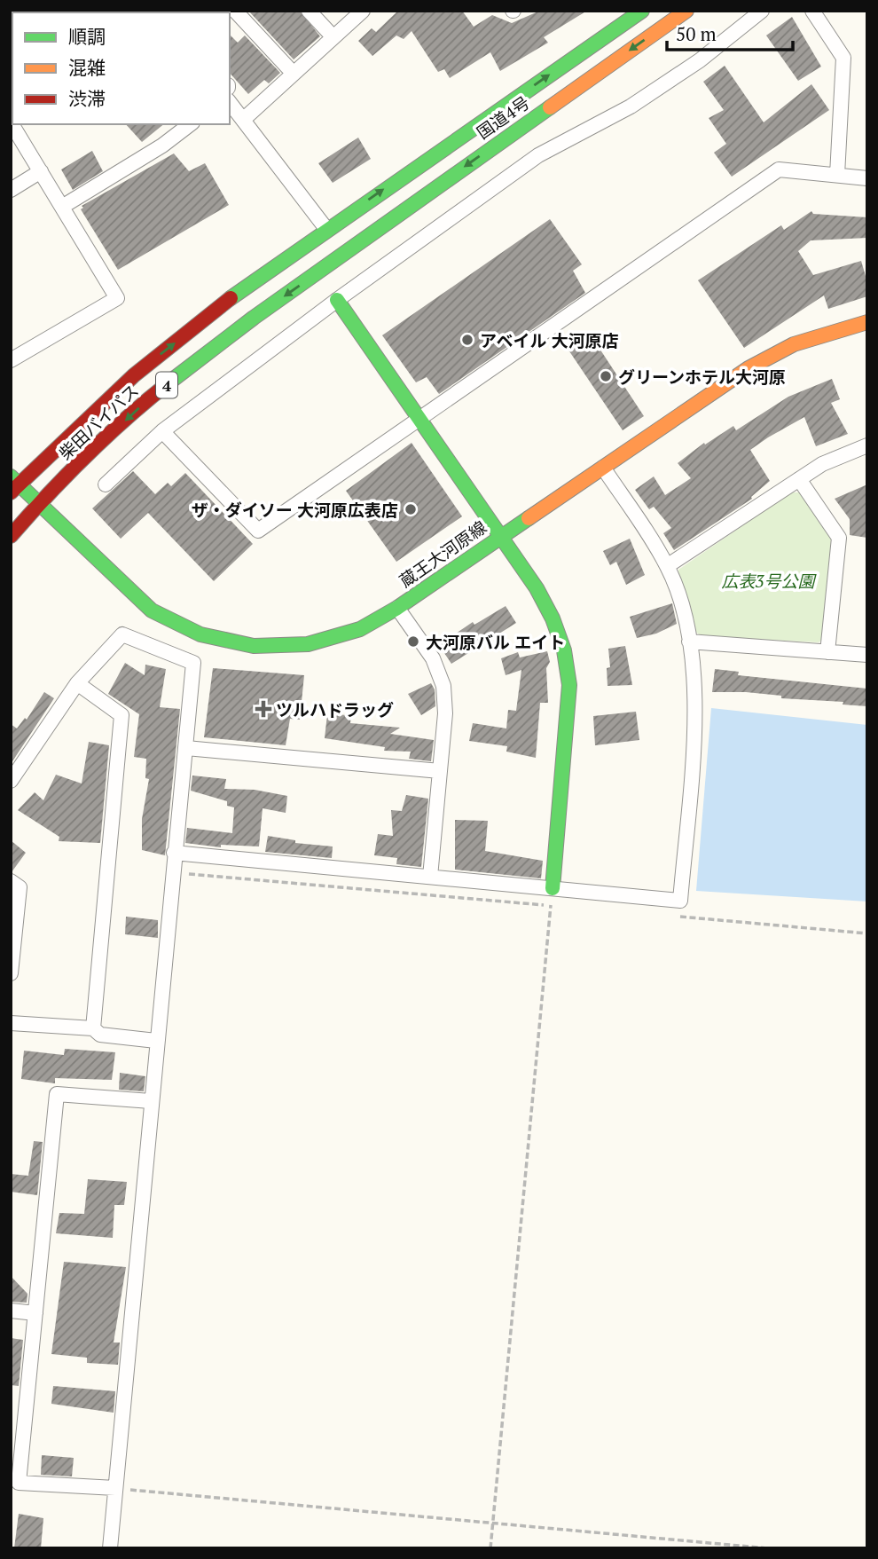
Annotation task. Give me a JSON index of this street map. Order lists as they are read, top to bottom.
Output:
{
  "streets": {
    "main road": [
      "国道4号",
      "4",
      "柴田バイパス",
      "蔵王大河原線"
    ]
  },
  "crossings": [
    ["国道4号", "柴田バイパス"],
    ["柴田バイパス", "蔵王大河原線"]
  ],
  "parks": ["広表3号公園"],
  "places": {
    "other": [
      "アベイル 大河原店",
      "グリーンホテル大河原",
      "ザ・ダイソー 大河原広表店",
      "大河原バル エイト"
    ],
    "health": ["ツルハドラッグ"]
  },
  "legend": ["順調", "混雑", "渋滞"],
  "scale_bar": "50 m"
}
